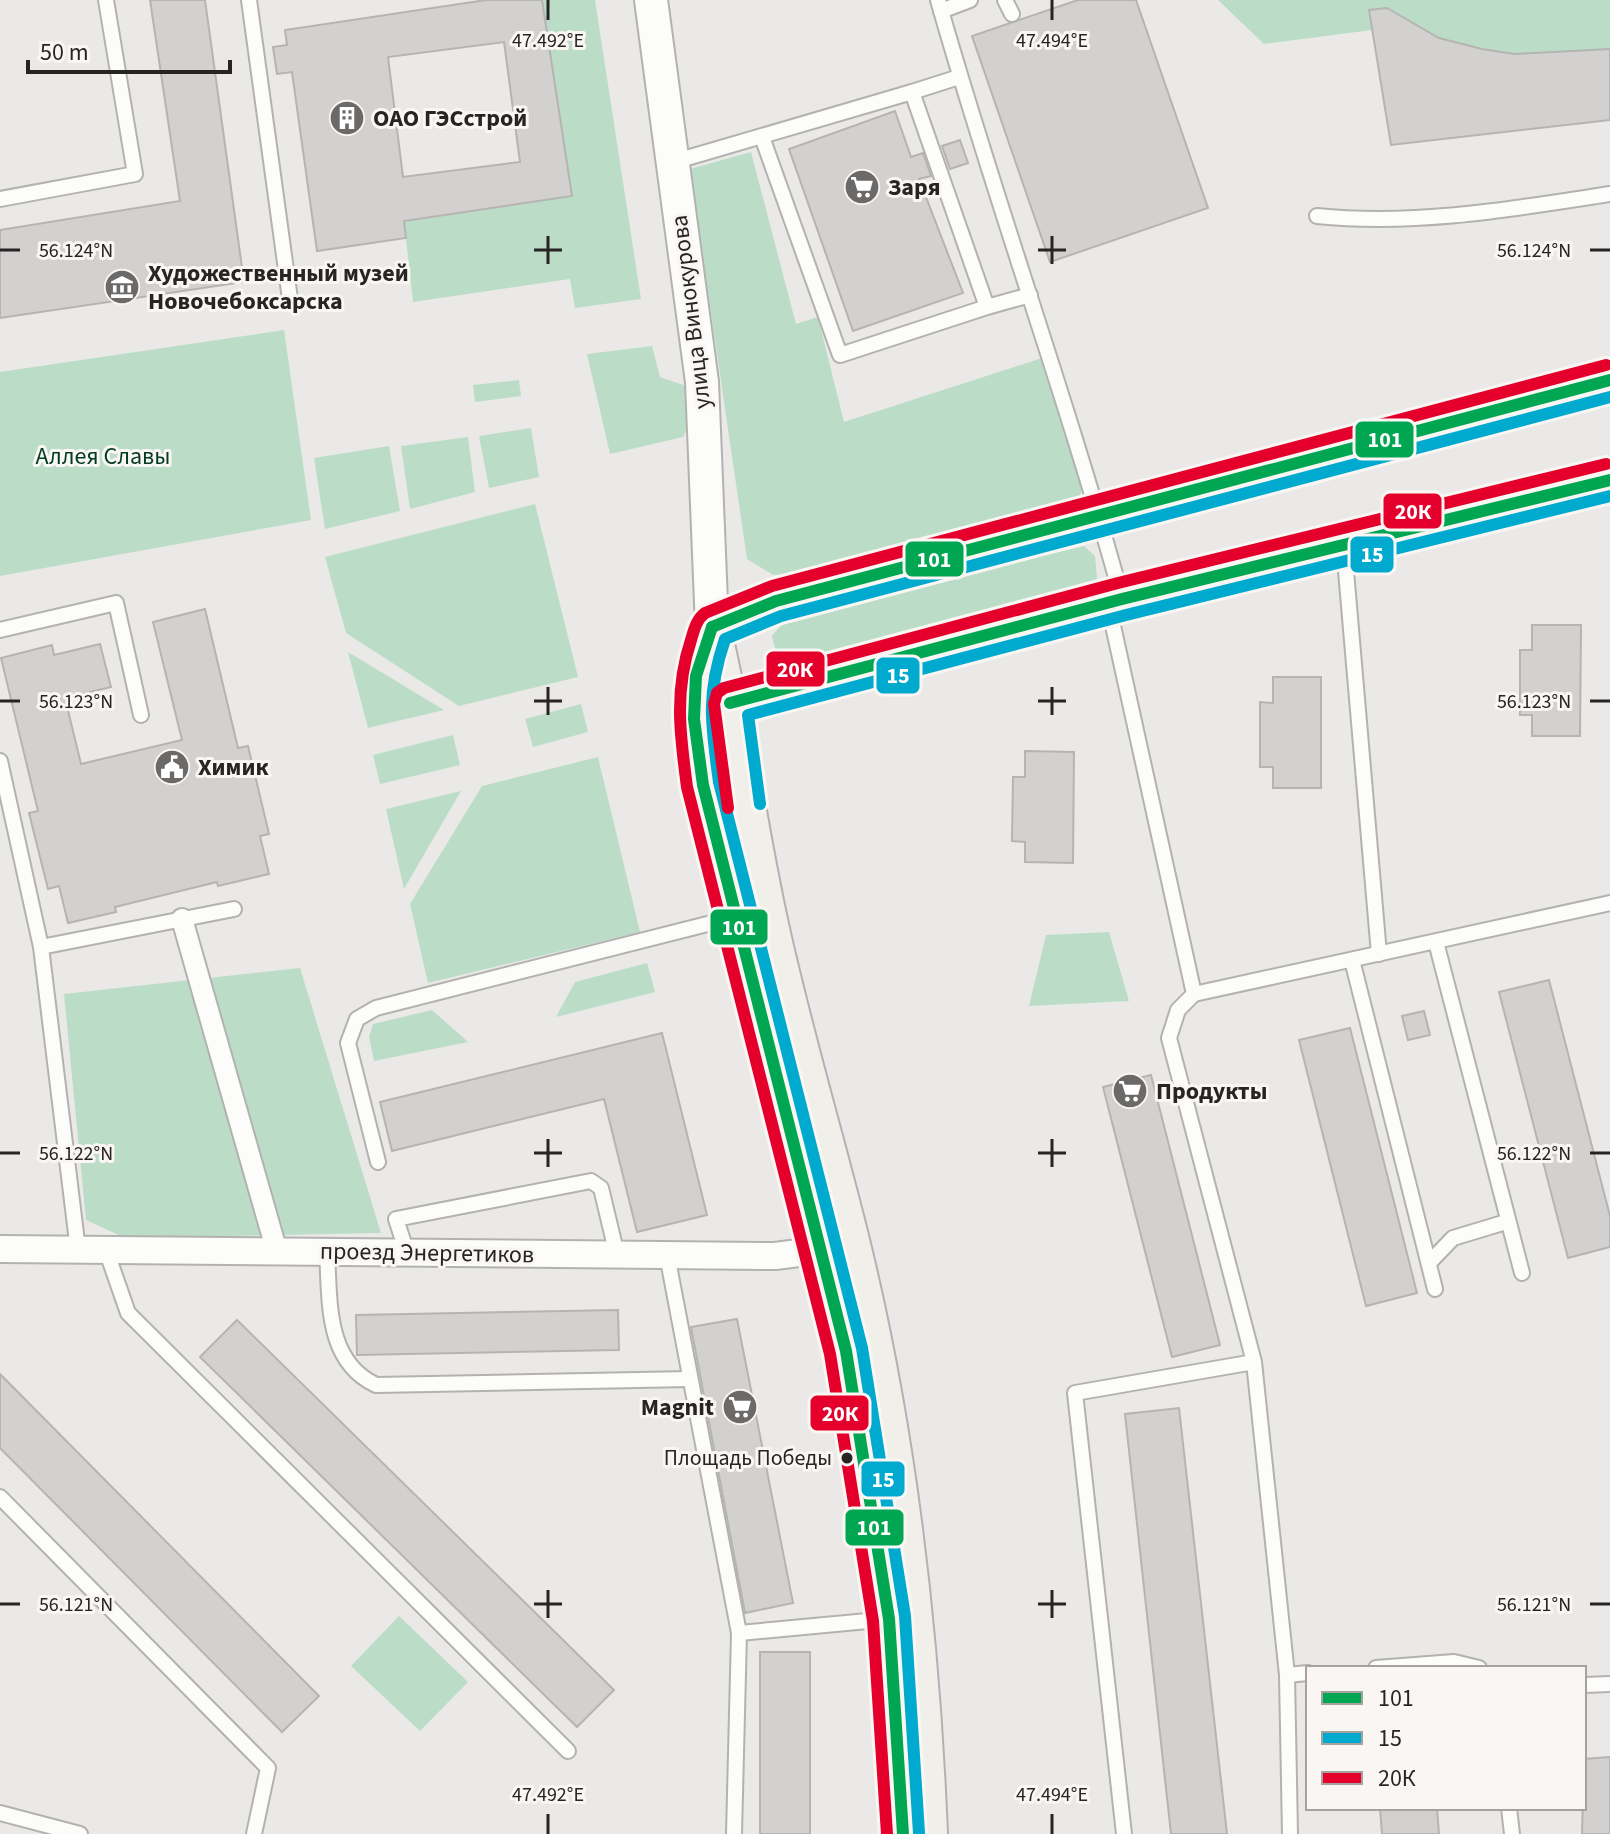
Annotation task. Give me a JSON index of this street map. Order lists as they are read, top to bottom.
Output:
{
  "streets": {
    "main road": ["улица Винокурова"],
    "street": ["проезд Энергетиков"]
  },
  "crossings": [
    ["улица Винокурова", "проезд Энергетиков"]
  ],
  "parks": ["Аллея Славы"],
  "places": {
    "building": ["ОАО ГЭСстрой"],
    "supermarket": ["Заря", "Продукты", "Magnit"],
    "museum": ["Художественный музей Новочебоксарска"],
    "public building": ["Химик"],
    "other": ["Площадь Победы"]
  },
  "lines": ["transit line 20К", "transit line 101", "transit line 15"],
  "legend": ["101", "15", "20К"],
  "scale_bar": "50 m",
  "coordinates": [
    "47.492°E",
    "47.494°E",
    "56.124°N",
    "56.123°N",
    "56.122°N",
    "56.121°N"
  ]
}
